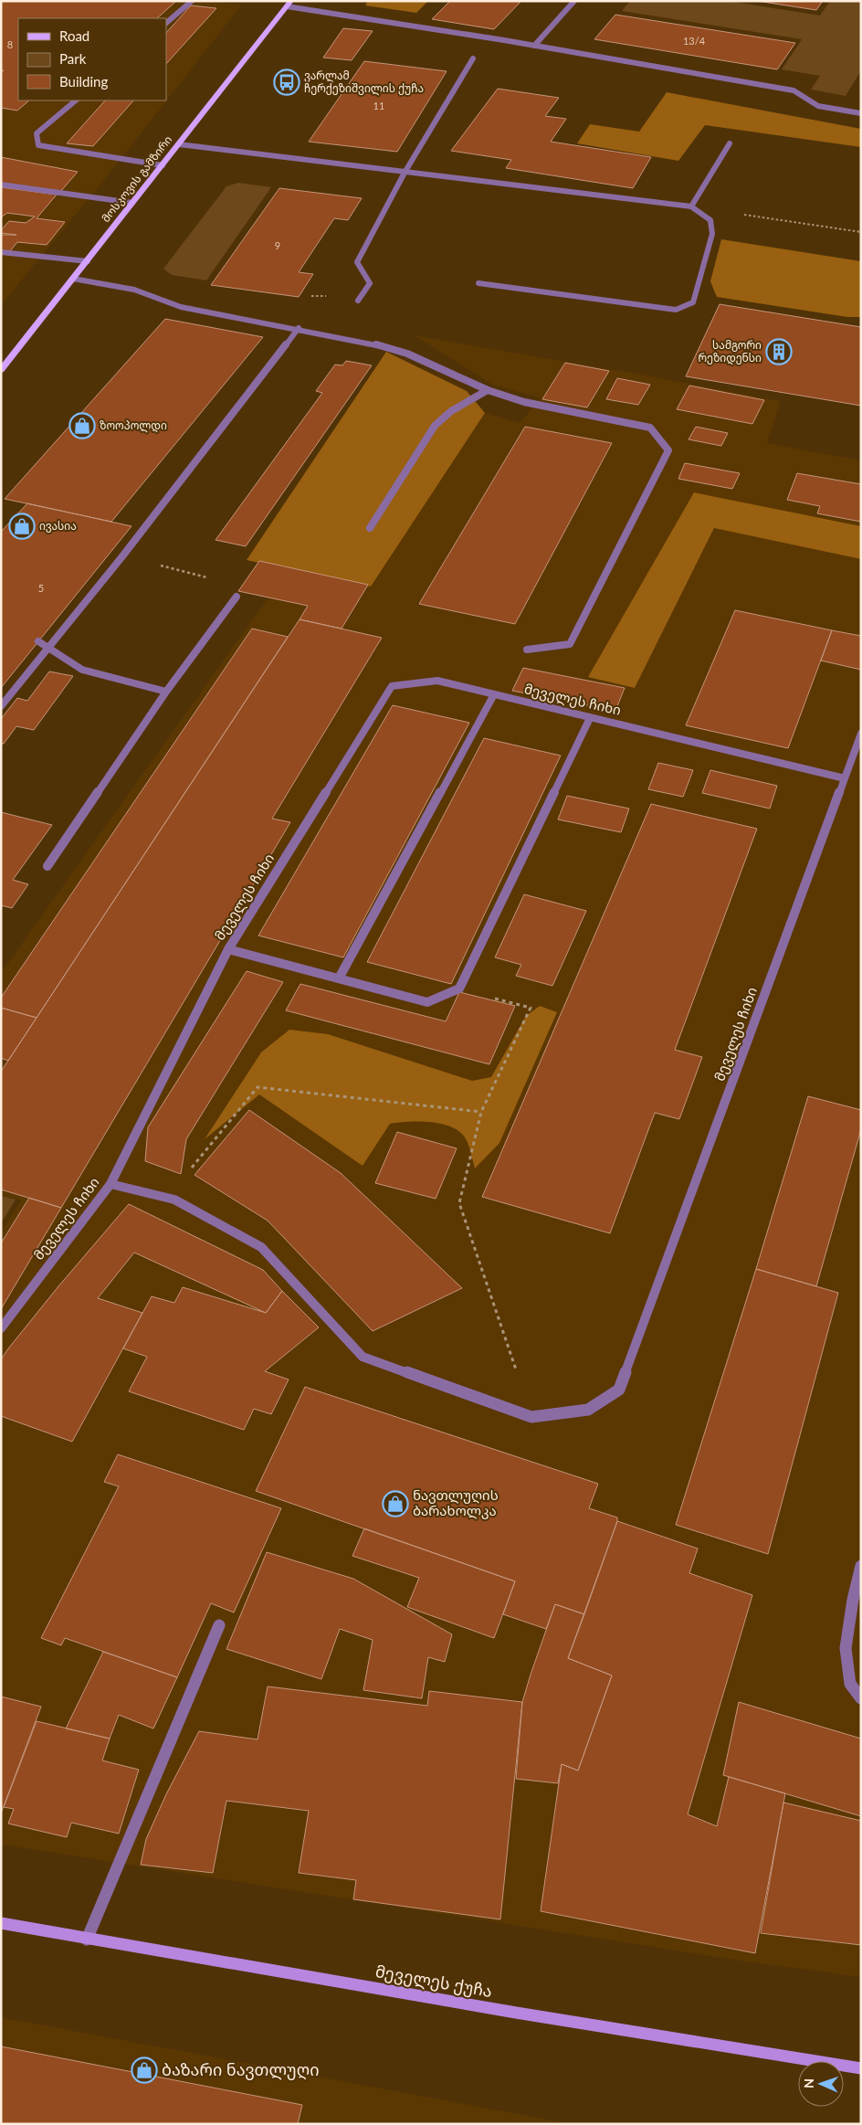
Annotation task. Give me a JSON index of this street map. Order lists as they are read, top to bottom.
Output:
{
  "streets": {
    "main road": ["მოსკოვის გამზირი"],
    "street": ["მეველეს ჩიხი", "მეველეს ქუჩა"]
  },
  "places": {
    "bus stop": ["ვარლამ ჩერქეზიშვილის ქუჩა"],
    "building": ["სამგორი რეზიდენსი"],
    "shop": [
      "ზოოპოლდი",
      "ივასია",
      "ნავთლუღის ბარახოლკა",
      "ბაზარი ნავთლუღი"
    ]
  },
  "house_numbers": [
    "13/4",
    "8",
    "11",
    "9",
    "5"
  ],
  "legend": ["Road", "Park", "Building"],
  "north": "left"
}
